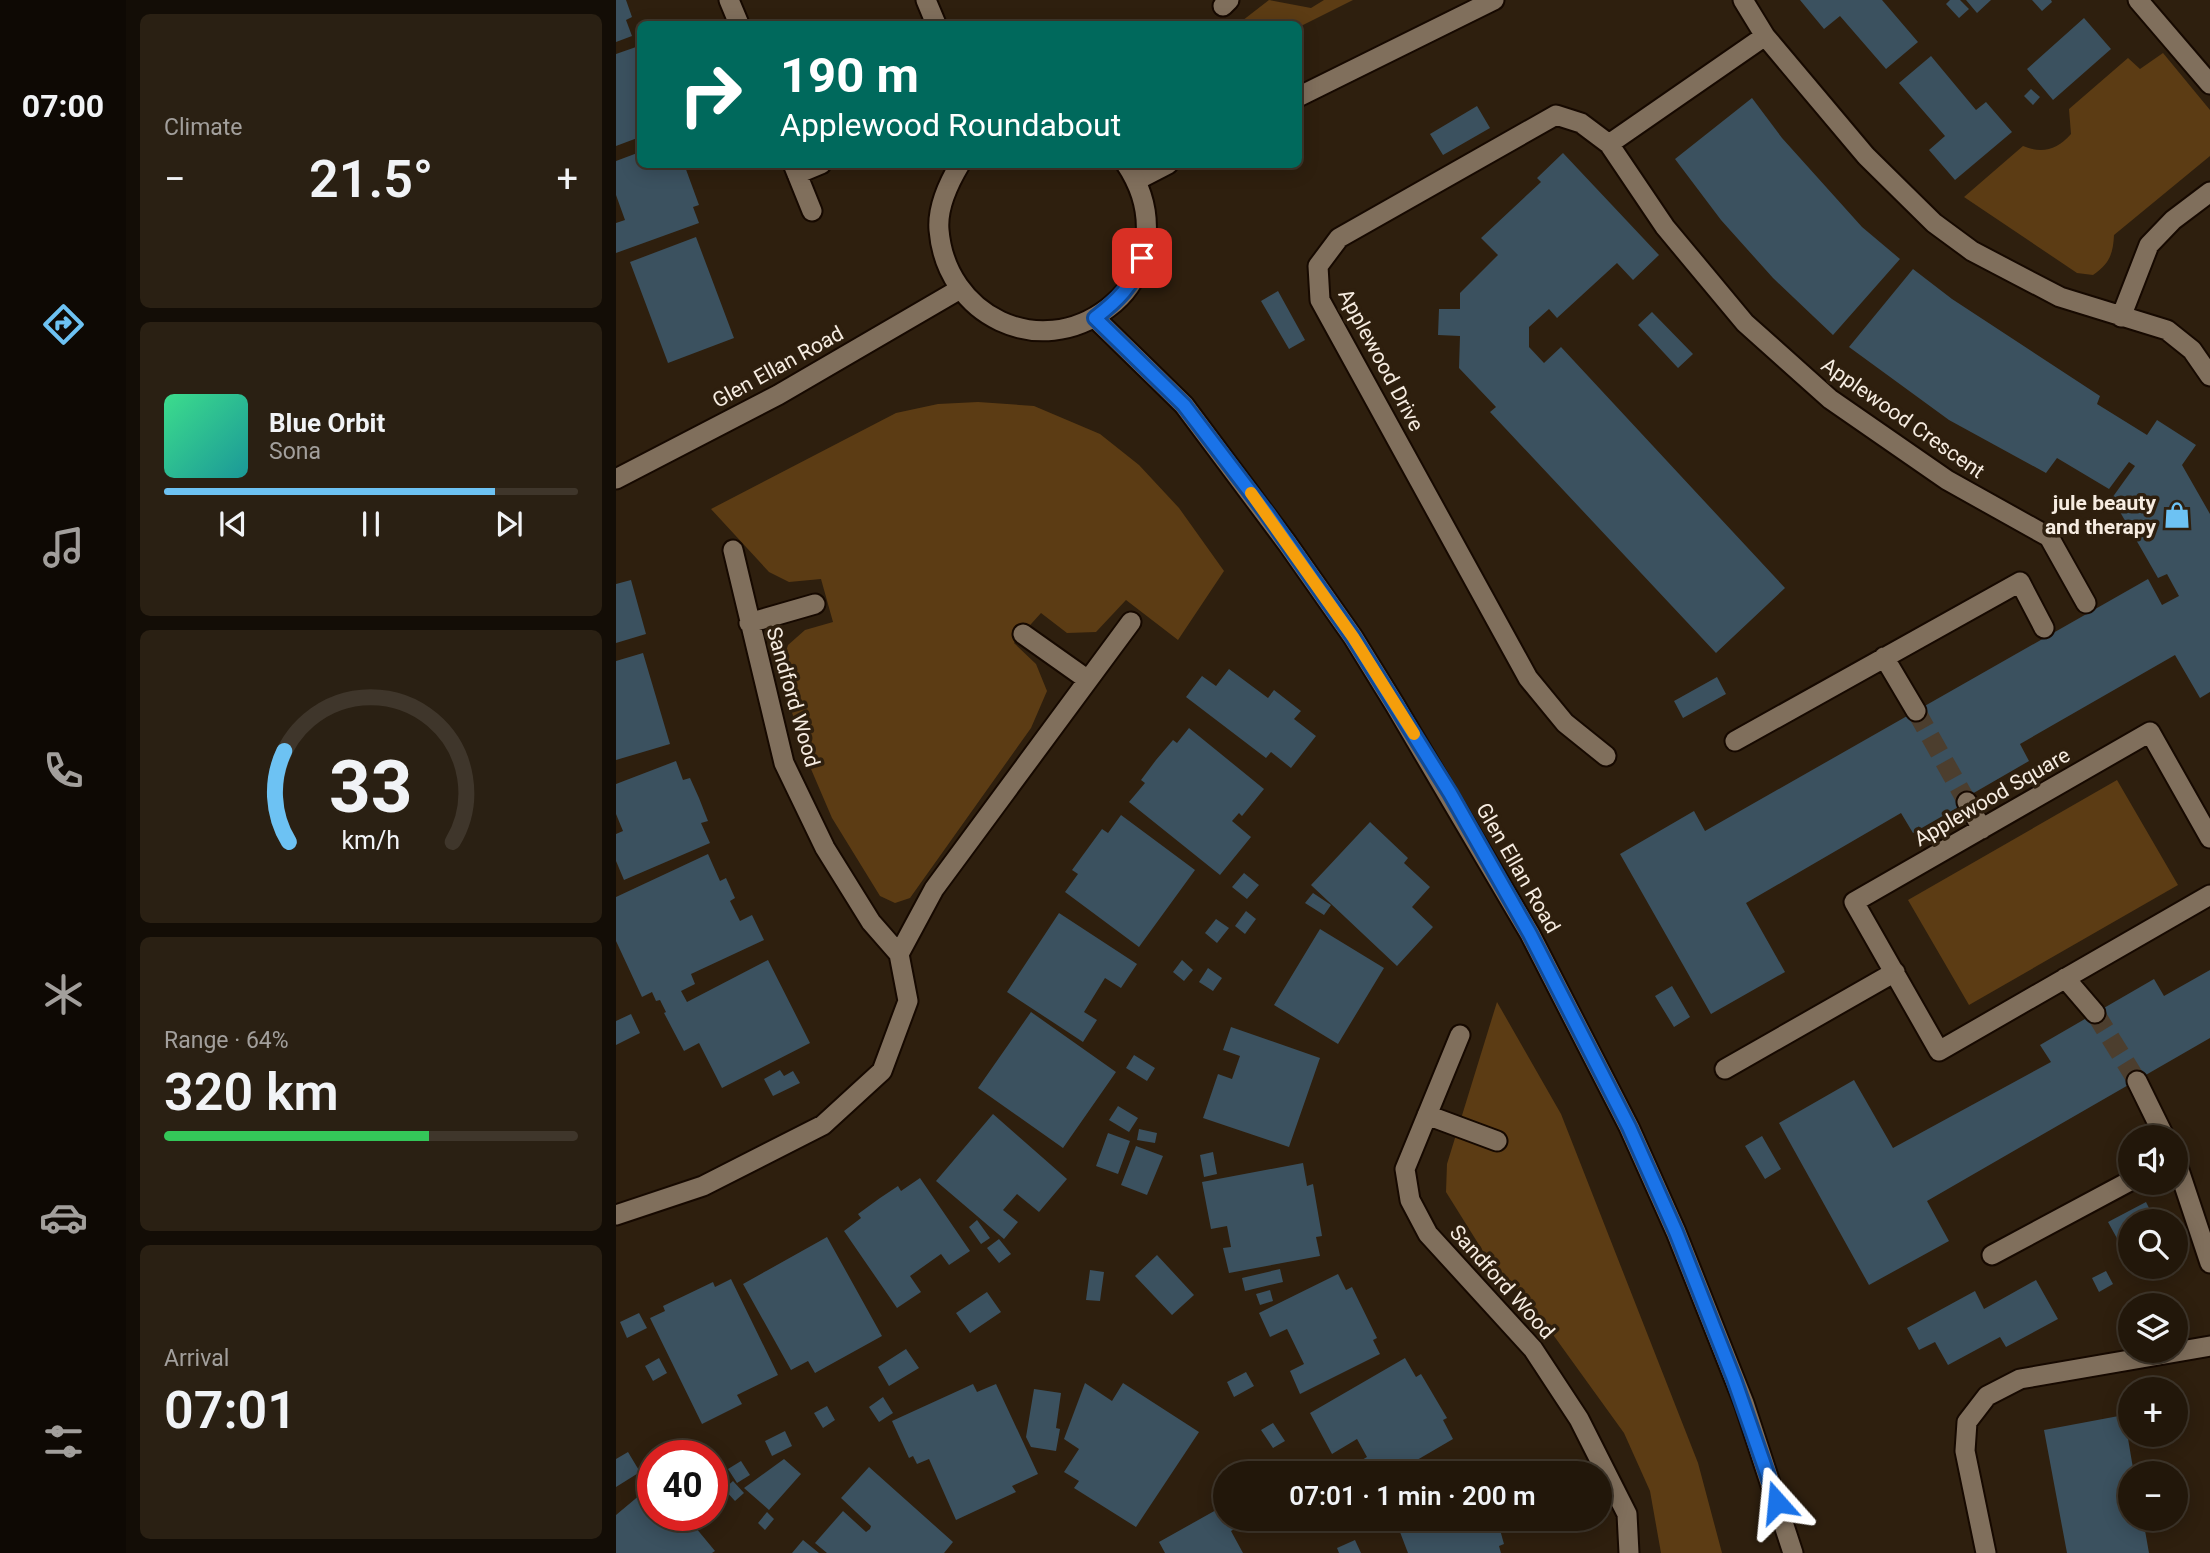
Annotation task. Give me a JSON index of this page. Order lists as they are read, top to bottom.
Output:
{
  "streets": {
    "street": [
      "Applewood Drive",
      "Glen Ellan Road",
      "Applewood Crescent",
      "Sandford Wood",
      "Applewood Square"
    ]
  },
  "crossings": [
    ["Applewood Drive", "Applewood Crescent"]
  ],
  "places": {
    "shop": ["jule beauty and therapy"]
  },
  "page": {
    "tabs": "07:00",
    "tile": [
      "Climate",
      ["Range · 64%", "320 km"],
      ["Arrival", "07:01"]
    ],
    "turn": ["190 m", "Applewood Roundabout"],
    "heat": ["−", "21.5°", "+"],
    "song": ["Blue Orbit", "Sona"],
    "map_buttons": ["+", "−"],
    "limit": "40",
    "trip": "07:01 · 1 min · 200 m",
    "gauge": ["33", "km/h"]
  }
}
